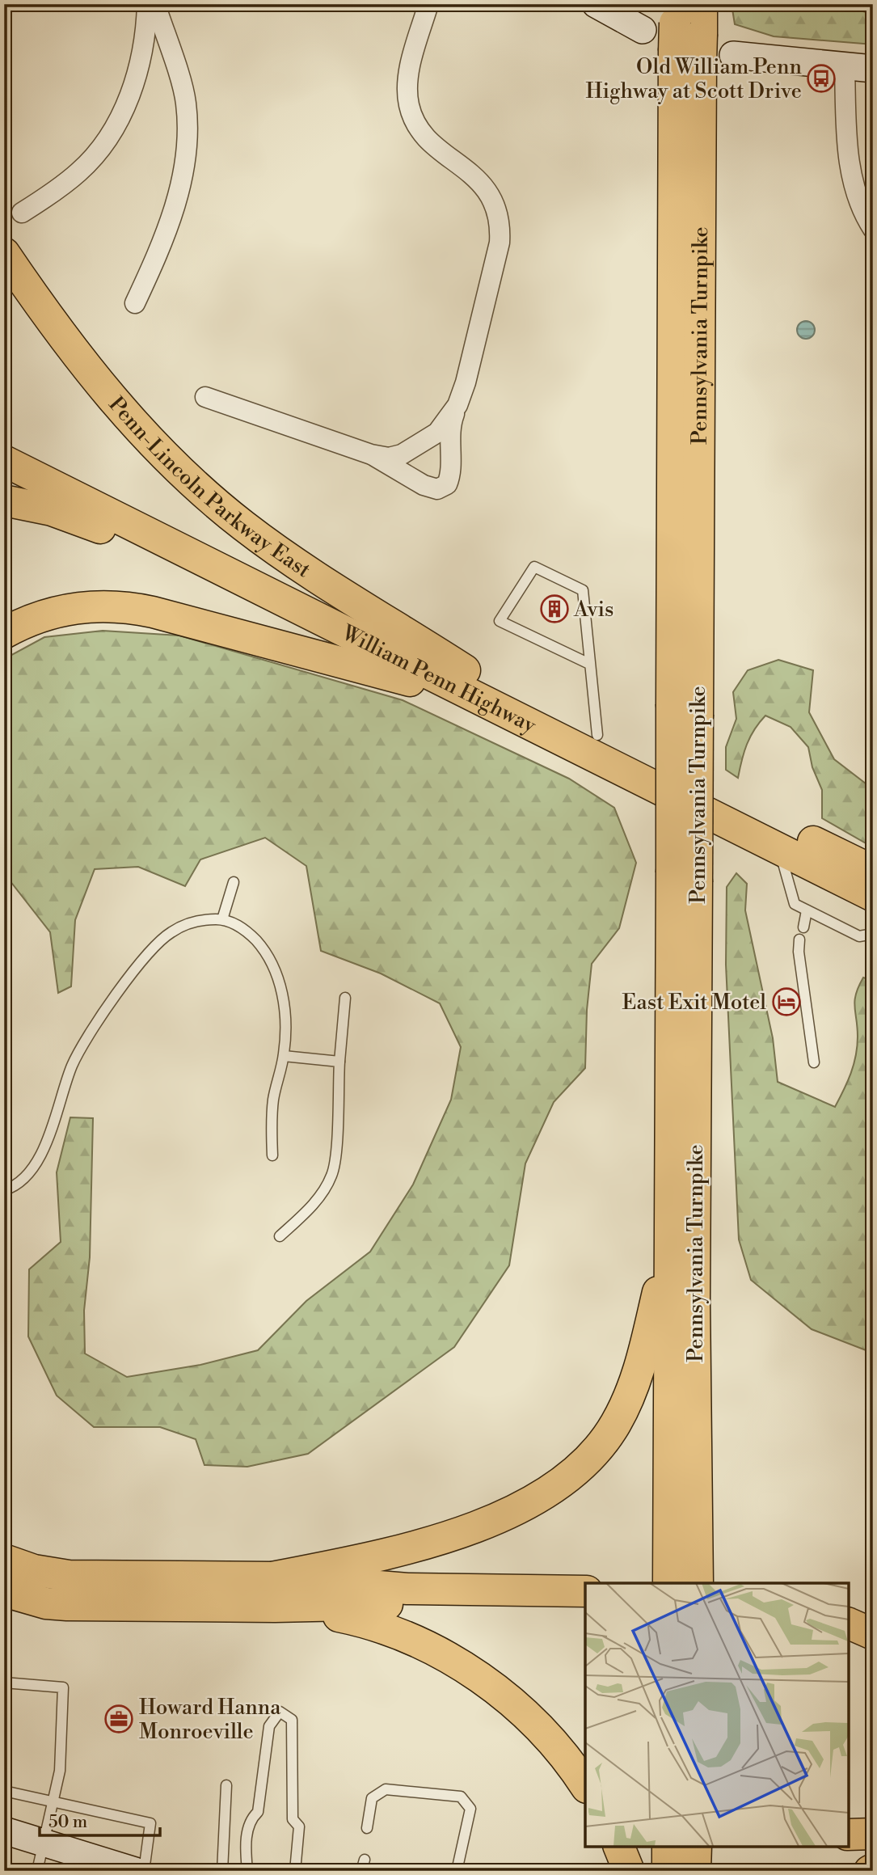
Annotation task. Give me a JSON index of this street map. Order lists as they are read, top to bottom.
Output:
{
  "streets": {
    "highway": ["Pennsylvania Turnpike", "Penn-Lincoln Parkway East", "William Penn Highway"]
  },
  "crossings": [
    ["Penn-Lincoln Parkway East", "William Penn Highway"]
  ],
  "places": {
    "bus stop": ["Old William Penn Highway at Scott Drive"],
    "building": ["Avis"],
    "hotel": ["East Exit Motel"],
    "office": ["Howard Hanna Monroeville"]
  },
  "scale_bar": "50 m"
}
